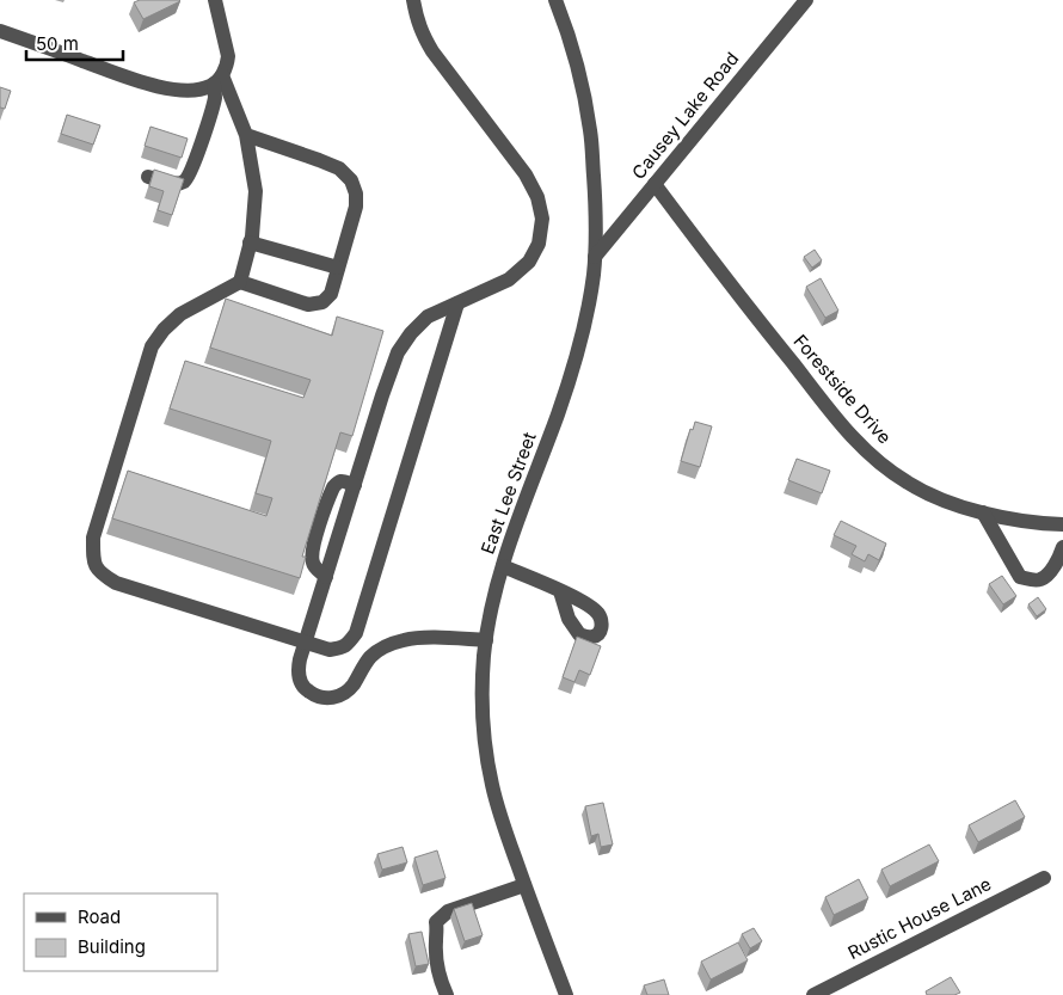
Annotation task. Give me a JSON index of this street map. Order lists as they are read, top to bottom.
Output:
{
  "streets": {
    "street": [
      "Causey Lake Road",
      "Forestside Drive",
      "East Lee Street",
      "Rustic House Lane"
    ]
  },
  "crossings": [
    ["Causey Lake Road", "Forestside Drive"],
    ["Causey Lake Road", "East Lee Street"]
  ],
  "legend": ["Road", "Building"],
  "scale_bar": "50 m"
}
